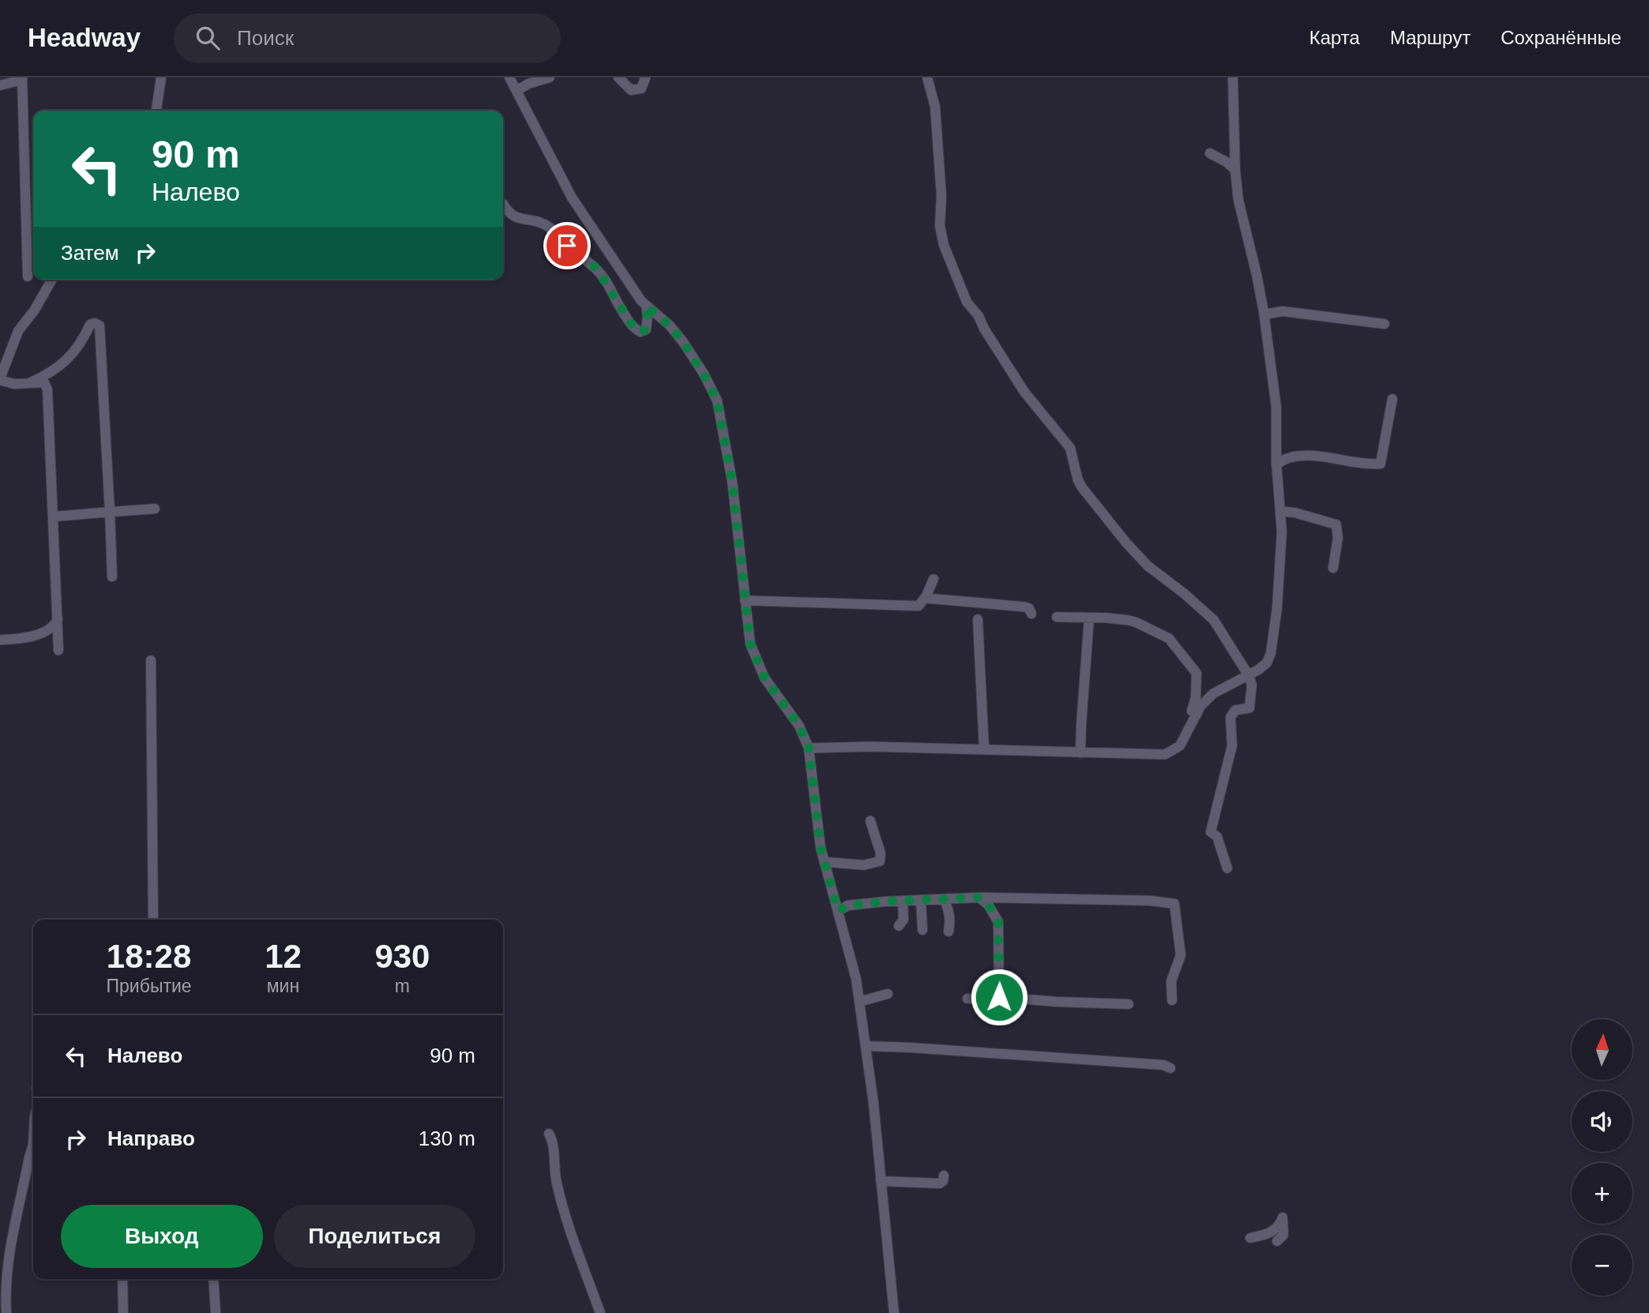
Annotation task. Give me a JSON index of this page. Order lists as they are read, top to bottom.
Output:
{
  "north": "top",
  "page": {
    "header": "Headway",
    "search": "Поиск",
    "nav": ["Карта", "Маршрут", "Сохранённые"],
    "turn": ["90 m", "Налево"],
    "then": "Затем",
    "eta": [
      "18:28",
      "Прибытие",
      "12",
      "мин",
      "930",
      "m"
    ],
    "list": [
      {
        "name": "Налево",
        "value": "90 m"
      },
      {
        "name": "Направо",
        "value": "130 m"
      }
    ],
    "map_buttons": ["+", "−"],
    "buttons": ["Выход", "Поделиться"]
  }
}
